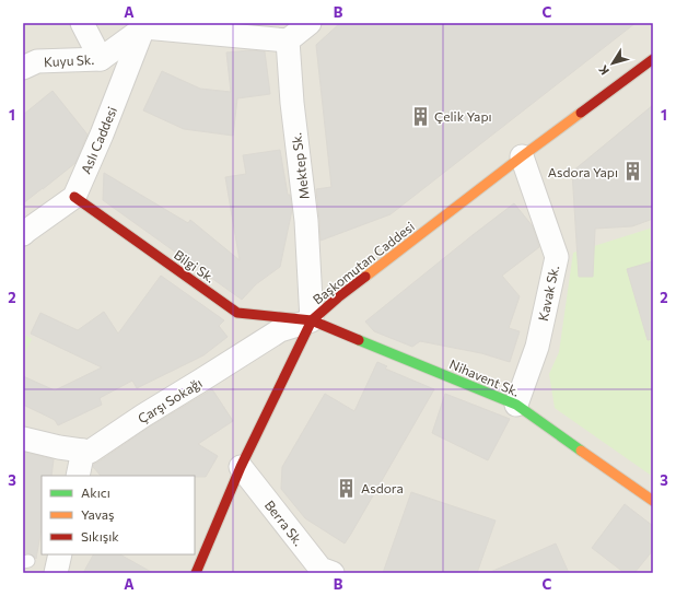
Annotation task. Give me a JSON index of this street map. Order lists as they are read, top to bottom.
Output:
{
  "streets": {
    "street": [
      "Kuyu Sk.",
      "Aslı Caddesi",
      "Mektep Sk.",
      "Başkomutan Caddesi",
      "Bilgi Sk.",
      "Kavak Sk.",
      "Nihavent Sk.",
      "Çarşı Sokağı",
      "Berra Sk."
    ]
  },
  "crossings": [
    ["Kuyu Sk.", "Aslı Caddesi"],
    ["Aslı Caddesi", "Bilgi Sk."],
    ["Mektep Sk.", "Başkomutan Caddesi"],
    ["Mektep Sk.", "Bilgi Sk."],
    ["Mektep Sk.", "Nihavent Sk."],
    ["Mektep Sk.", "Çarşı Sokağı"],
    ["Başkomutan Caddesi", "Bilgi Sk."],
    ["Başkomutan Caddesi", "Kavak Sk."],
    ["Başkomutan Caddesi", "Nihavent Sk."],
    ["Başkomutan Caddesi", "Çarşı Sokağı"],
    ["Başkomutan Caddesi", "Berra Sk."],
    ["Bilgi Sk.", "Nihavent Sk."],
    ["Bilgi Sk.", "Çarşı Sokağı"],
    ["Kavak Sk.", "Nihavent Sk."],
    ["Nihavent Sk.", "Çarşı Sokağı"]
  ],
  "places": {
    "building": ["Çelik Yapı", "Asdora Yapı", "Asdora"]
  },
  "legend": ["Akıcı", "Yavaş", "Sıkışık"],
  "north": "bottom left",
  "grid": {
    "columns": ["A", "B", "C"],
    "rows": ["1", "2", "3"]
  }
}
